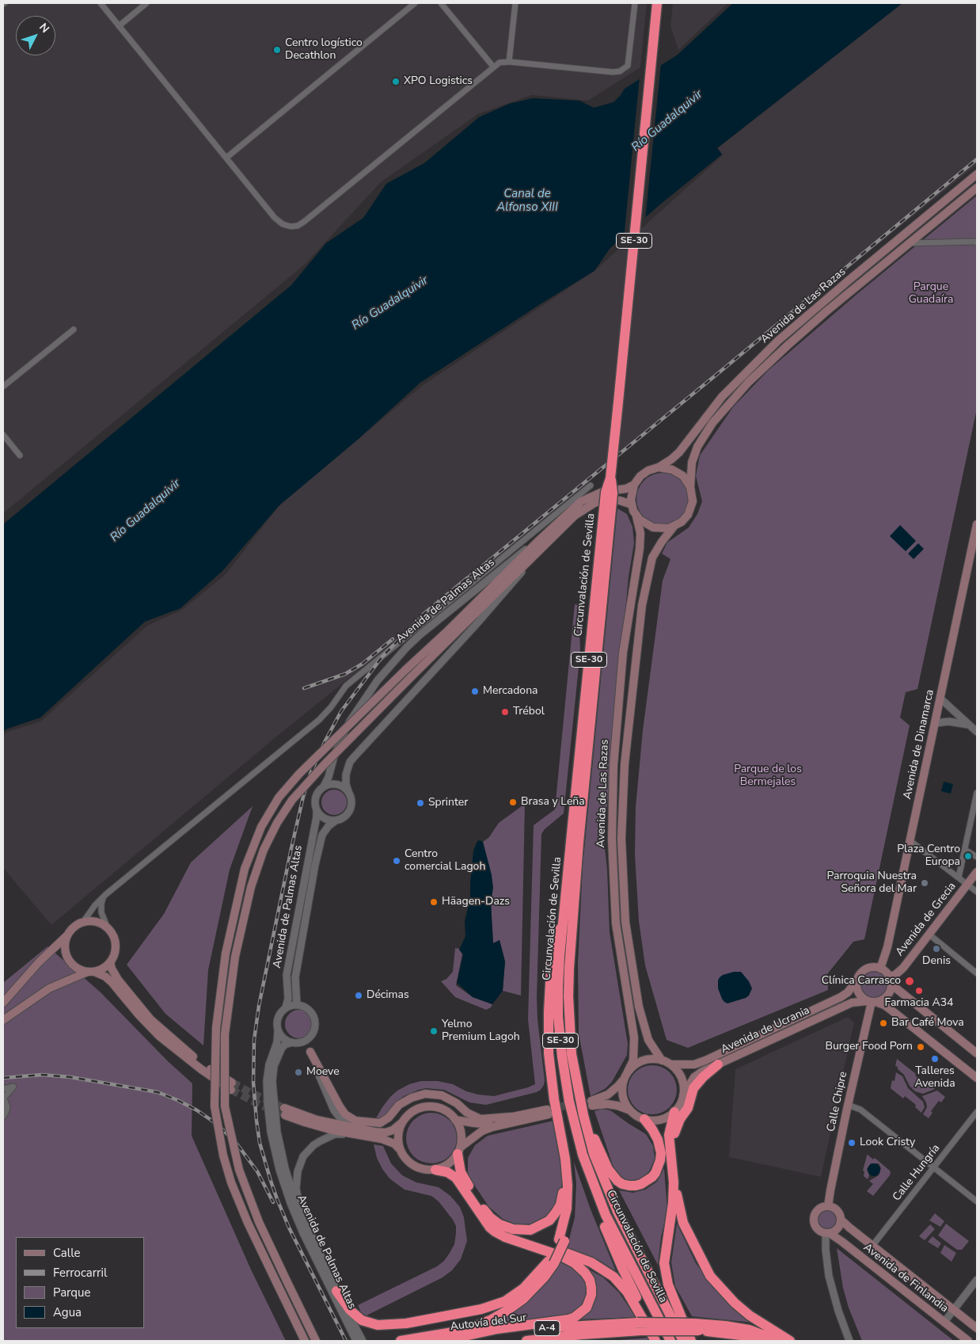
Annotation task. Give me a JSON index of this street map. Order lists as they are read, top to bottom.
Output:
{
  "streets": {
    "highway": [
      "SE-30",
      "Circunvalación de Sevilla",
      "Autovía del Sur",
      "A-4"
    ],
    "main road": [
      "Avenida de Las Razas",
      "Avenida de Palmas Altas",
      "Avenida de Dinamarca",
      "Avenida de Grecia",
      "Avenida de Ucrania",
      "Calle Chipre",
      "Avenida de Finlandia"
    ],
    "street": ["Calle Hungría"]
  },
  "crossings": [
    ["Avenida de Las Razas", "Avenida de Palmas Altas"],
    ["Avenida de Las Razas", "Avenida de Ucrania"],
    ["Avenida de Dinamarca", "Avenida de Grecia"],
    ["Avenida de Dinamarca", "Avenida de Ucrania"],
    ["Avenida de Dinamarca", "Calle Chipre"],
    ["Avenida de Grecia", "Avenida de Ucrania"],
    ["Avenida de Grecia", "Calle Chipre"],
    ["Avenida de Ucrania", "Calle Chipre"],
    ["Calle Chipre", "Avenida de Finlandia"],
    ["Calle Hungría", "Avenida de Finlandia"]
  ],
  "water": ["Río Guadalquivir", "Canal de Alfonso XIII"],
  "parks": ["Parque Guadaíra", "Parque de los Bermejales"],
  "places": [
    "Centro logístico Decathlon",
    "XPO Logistics",
    "Mercadona",
    "Trébol",
    "Brasa y Leña",
    "Sprinter",
    "Plaza Centro Europa",
    "Centro comercial Lagoh",
    "Parroquia Nuestra Señora del Mar",
    "Häagen-Dazs",
    "Denis",
    "Clínica Carrasco",
    "Farmacia A34",
    "Décimas",
    "Bar Café Mova",
    "Yelmo Premium Lagoh",
    "Burger Food Porn",
    "Talleres Avenida",
    "Moeve",
    "Look Cristy"
  ],
  "legend": [
    "Calle",
    "Ferrocarril",
    "Parque",
    "Agua"
  ],
  "north": "top right"
}
